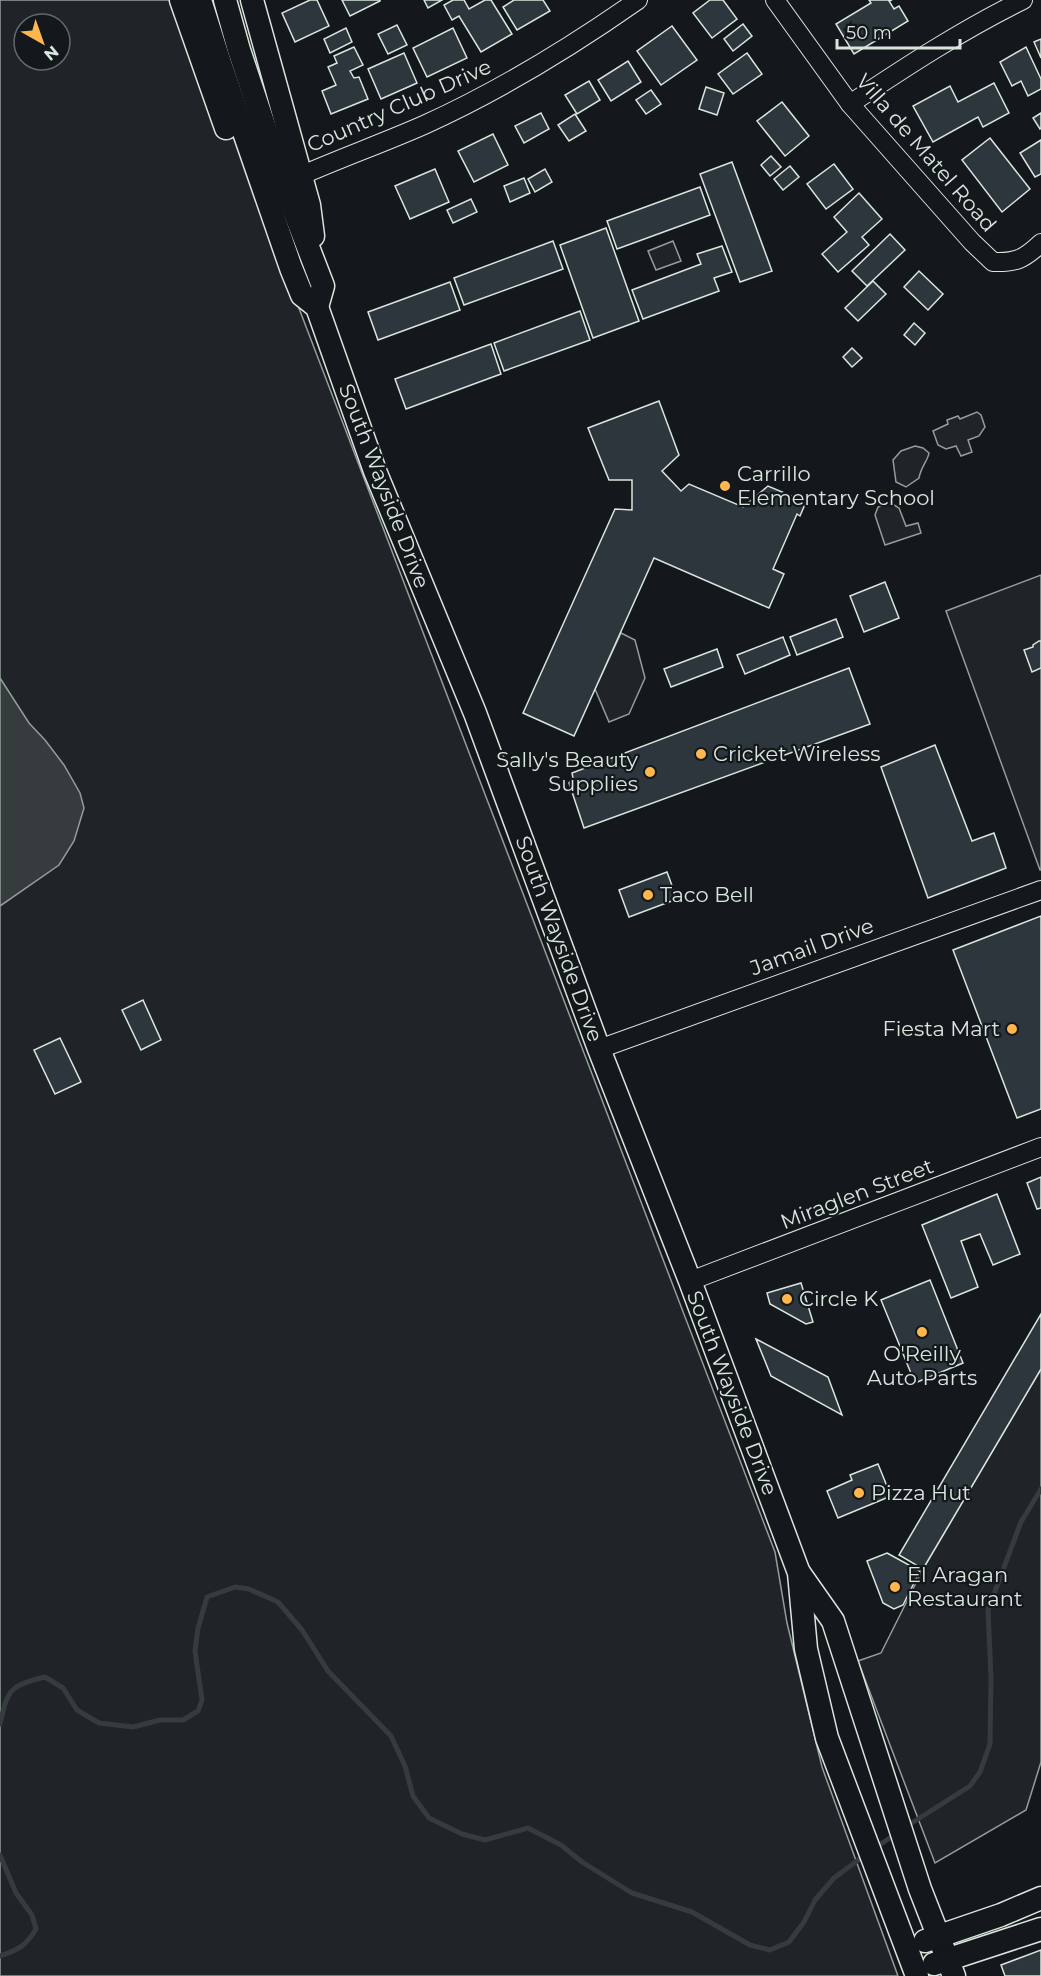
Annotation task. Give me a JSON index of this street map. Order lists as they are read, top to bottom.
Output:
{
  "streets": {
    "main road": ["South Wayside Drive"],
    "street": [
      "Country Club Drive",
      "Villa de Matel Road",
      "Jamail Drive",
      "Miraglen Street"
    ]
  },
  "crossings": [
    ["South Wayside Drive", "Jamail Drive"],
    ["South Wayside Drive", "Miraglen Street"]
  ],
  "places": [
    "Carrillo Elementary School",
    "Cricket Wireless",
    "Sally's Beauty Supplies",
    "Taco Bell",
    "Fiesta Mart",
    "Circle K",
    "O'Reilly Auto Parts",
    "Pizza Hut",
    "El Aragan Restaurant"
  ],
  "scale_bar": "50 m",
  "north": "bottom right"
}
